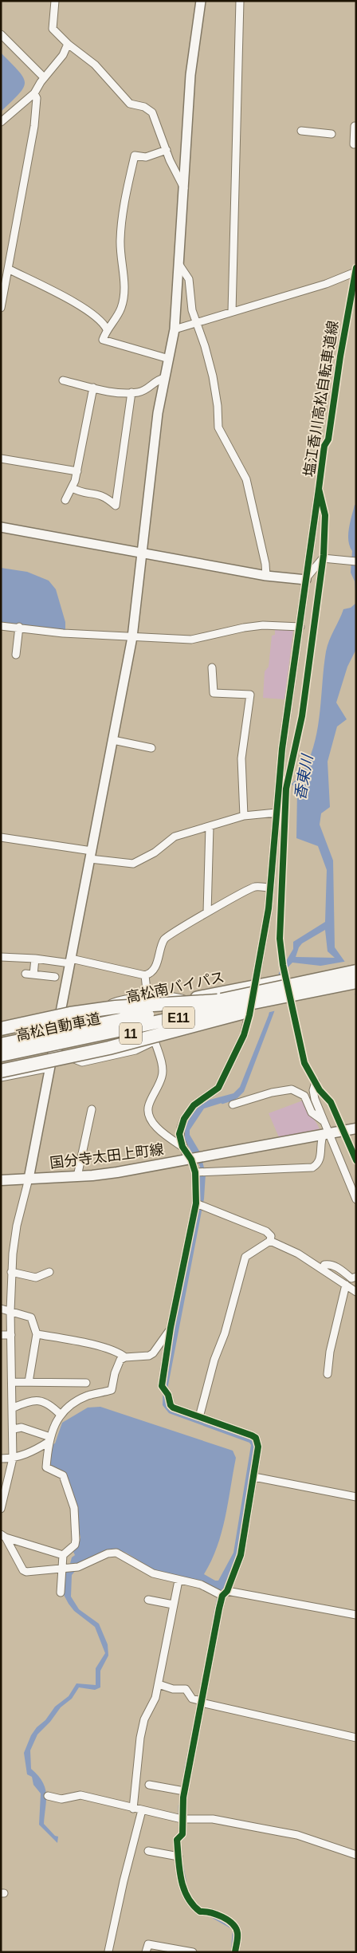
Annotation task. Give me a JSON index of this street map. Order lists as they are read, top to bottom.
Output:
{
  "streets": {
    "highway": [
      "高松南バイパス",
      "E11",
      "高松自動車道",
      "11"
    ],
    "main road": ["国分寺太田上町線"],
    "cycle path": ["塩江香川高松自転車道線"]
  },
  "crossings": [
    ["高松自動車道", "11"]
  ],
  "water": ["香東川"]
}
